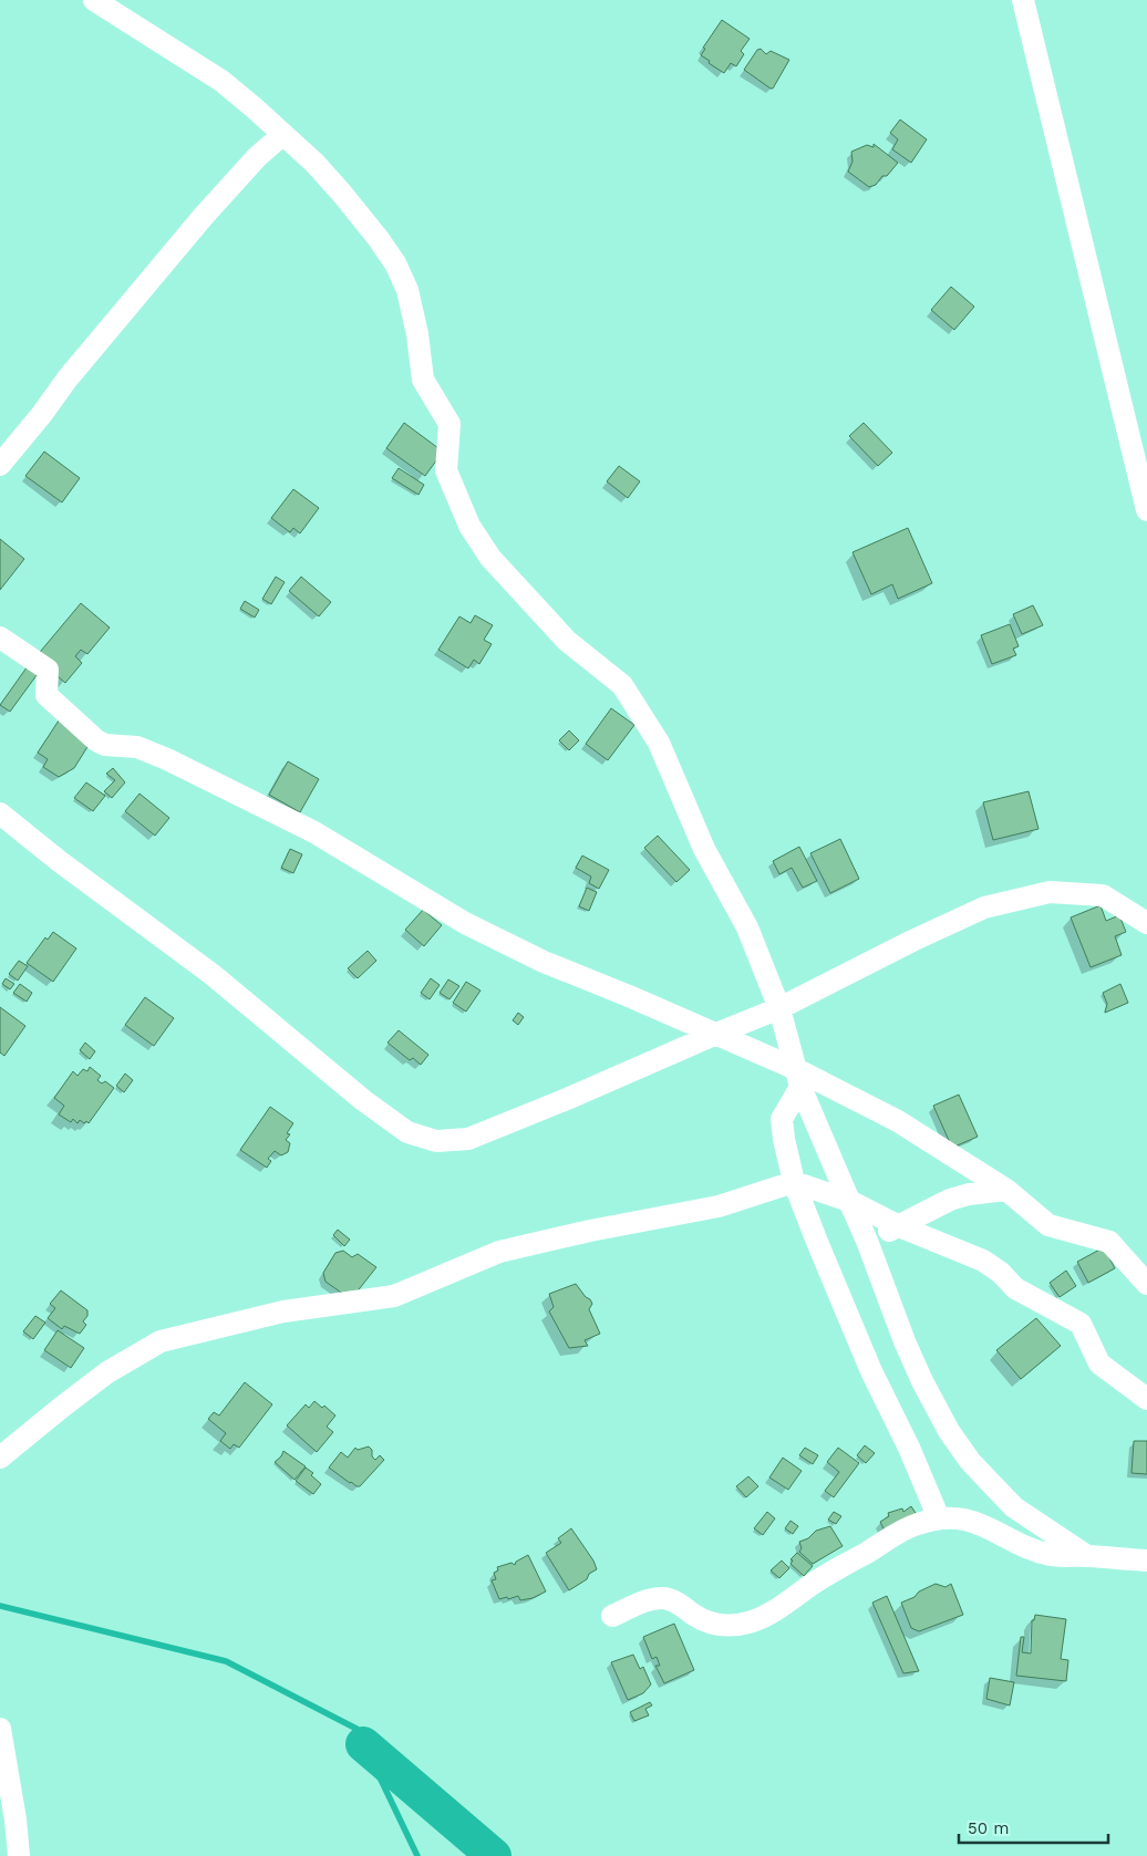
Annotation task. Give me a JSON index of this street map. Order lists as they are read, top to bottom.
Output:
{
  "scale_bar": "50 m"
}
